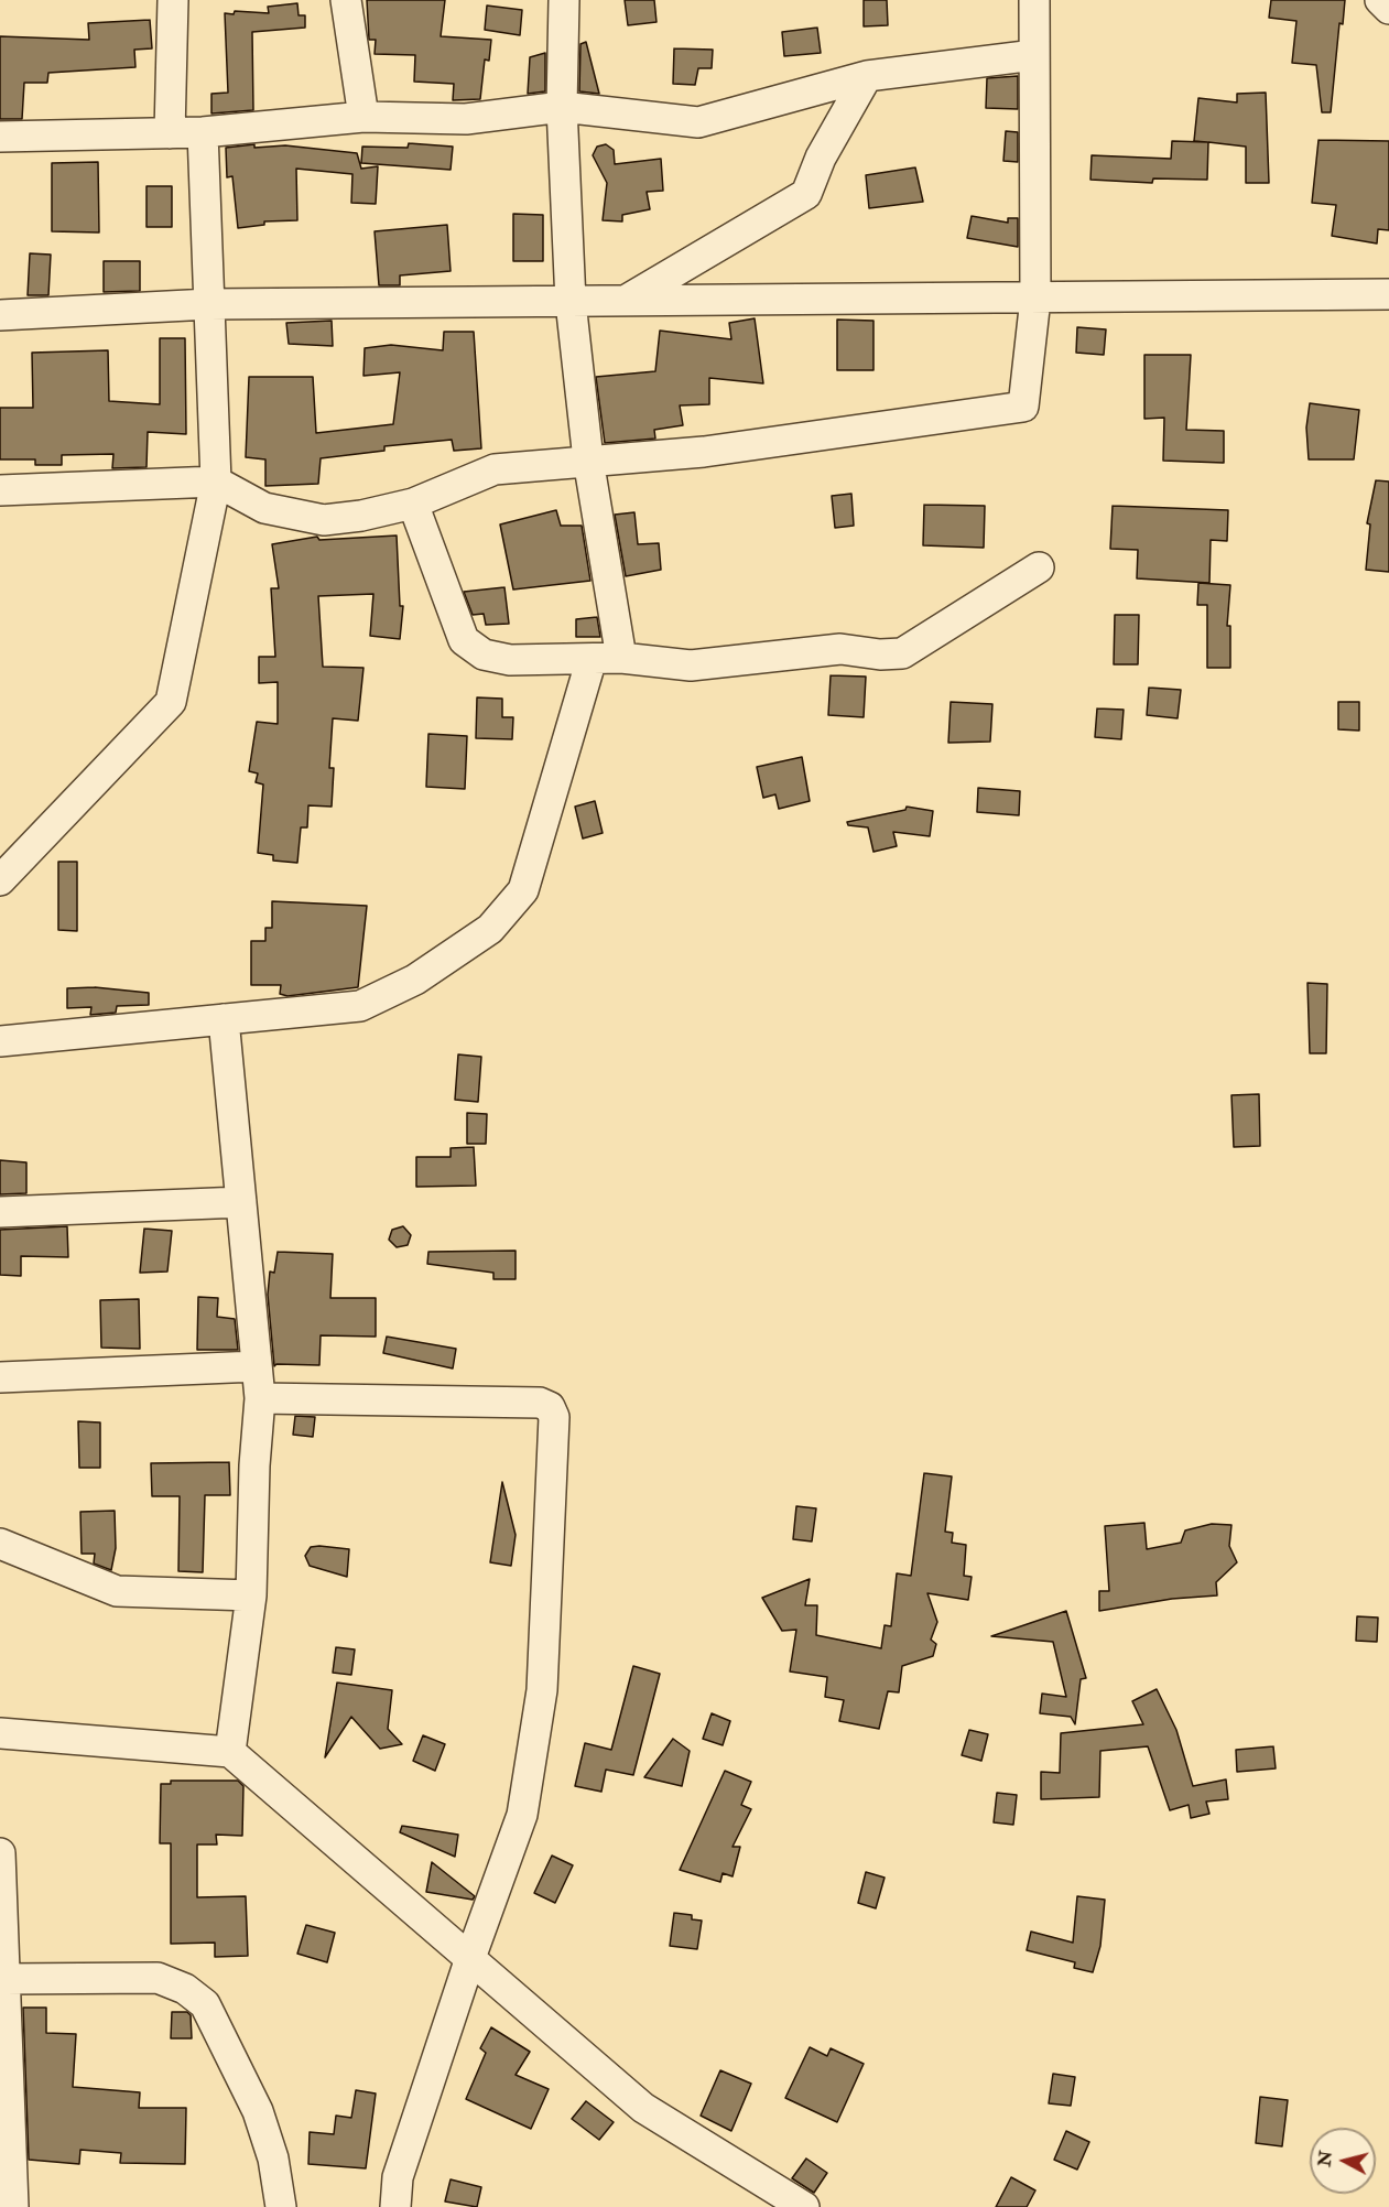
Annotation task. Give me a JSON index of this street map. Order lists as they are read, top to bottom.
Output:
{
  "north": "left"
}
